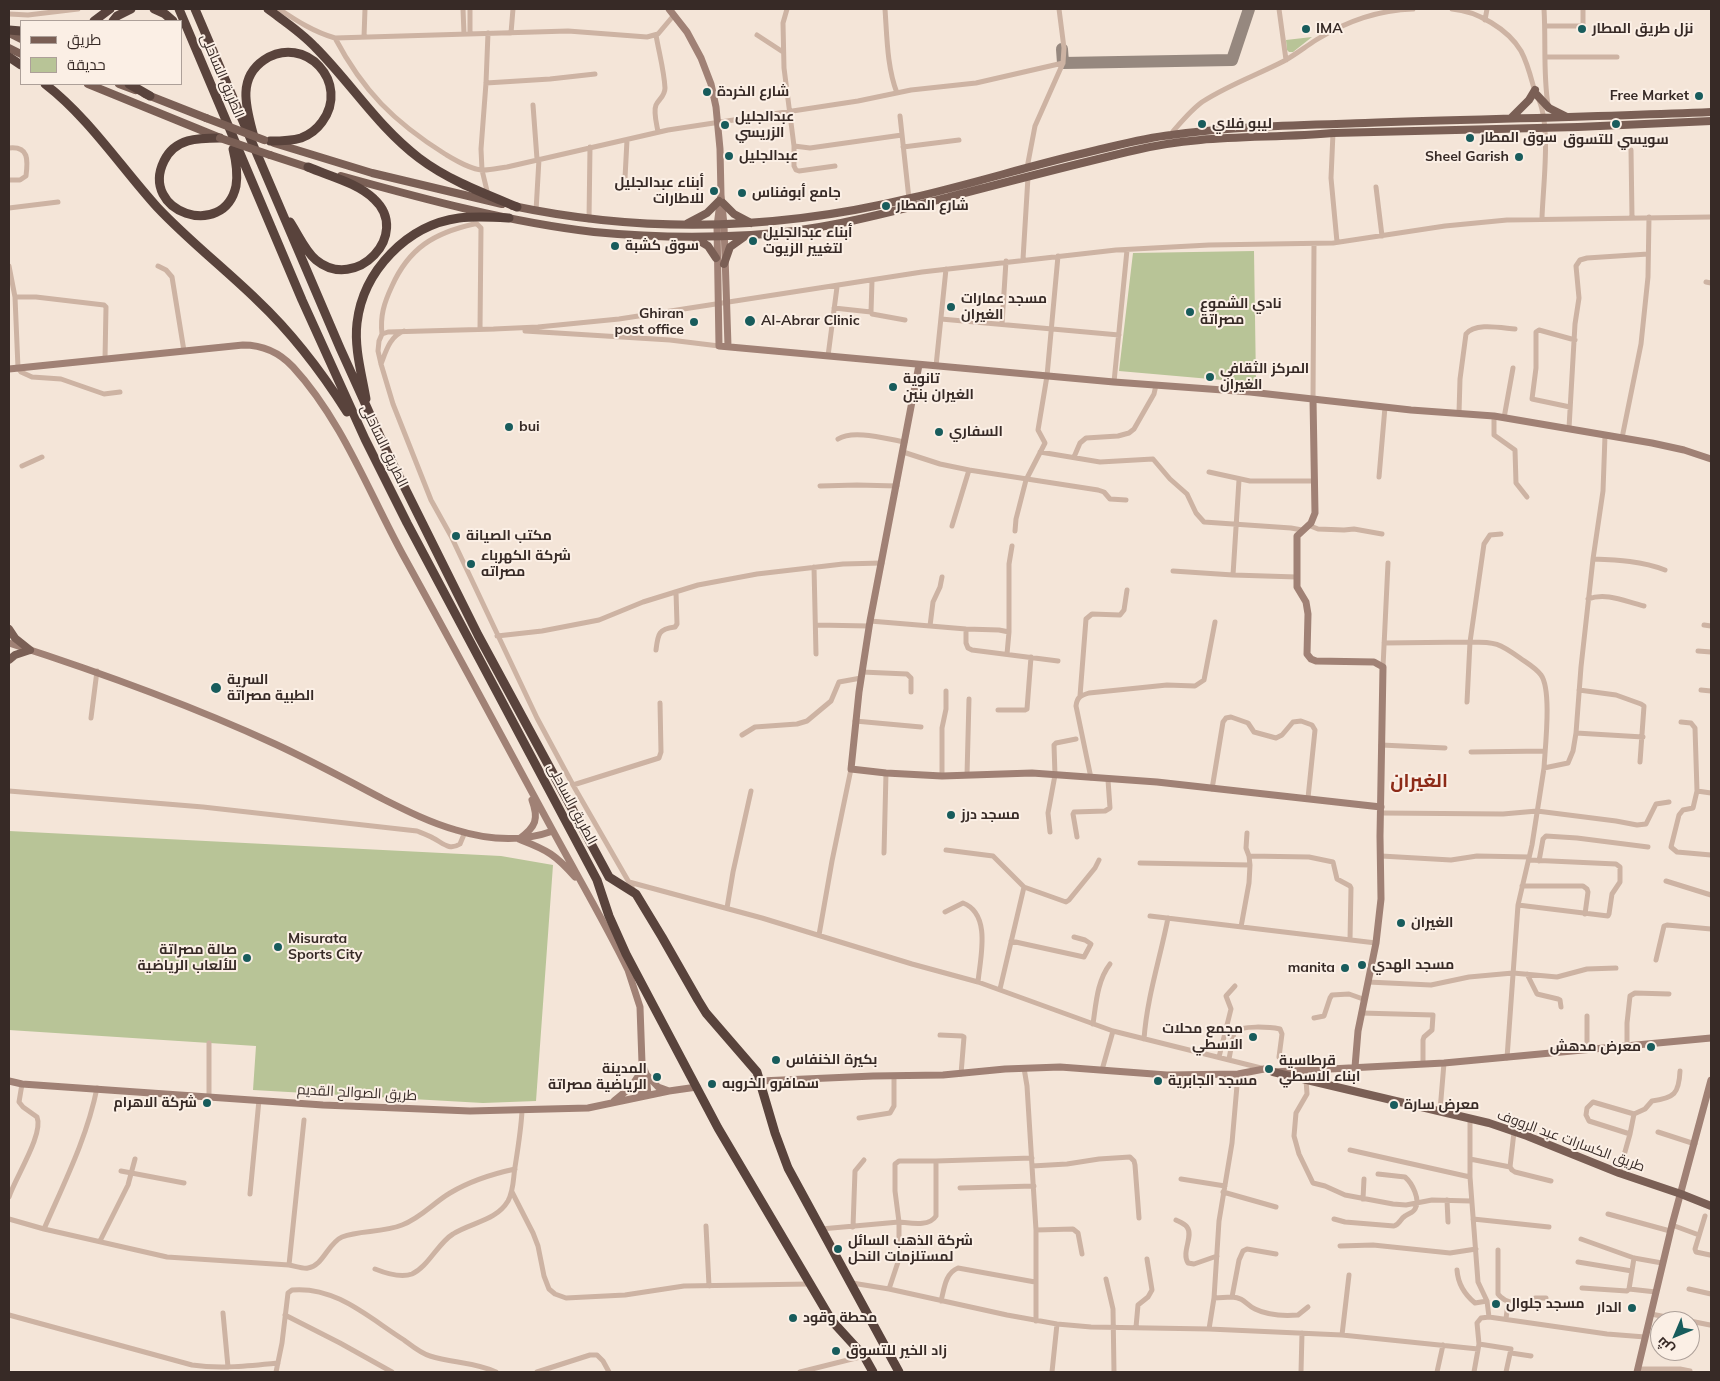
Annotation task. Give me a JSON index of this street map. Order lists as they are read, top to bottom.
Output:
{
  "streets": {
    "highway": ["الطريق الساحلى"],
    "main road": ["طريق الكسارات عبد الرووف"],
    "street": ["طريق الصوالح القديم"]
  },
  "crossings": [
    ["الطريق الساحلى", "طريق الصوالح القديم"]
  ],
  "districts": ["الغيران"],
  "places": [
    "IMA",
    "نزل طريق المطار",
    "شارع الخردة",
    "Free Market",
    "ليبو فلاي",
    "سويسي للتسوق",
    "عبدالجليل الزريسي",
    "سوق المطار",
    "عبدالجليل",
    "Sheel Garish",
    "أبناء عبدالجليل للاطارات",
    "جامع أبوفناس",
    "شارع المطار",
    "أبناء عبدالجليل لتغيير الزيوت",
    "سوق كشبة",
    "مسجد عمارات الغيران",
    "نادي الشموع مصراتة",
    "Al-Abrar Clinic",
    "Ghiran post office",
    "المركز الثقافي الغيران",
    "تانوية الغيران بنين",
    "bui",
    "السفاري",
    "مكتب الصيانة",
    "شركة الكهرباء مصراته",
    "السرية الطبية مصراتة",
    "مسجد درز",
    "الغيران",
    "Misurata Sports City",
    "صالة مصراتة للألعاب الرياضية",
    "مسجد الهدي",
    "manita",
    "مجمع محلات الاسطي",
    "معرض مدهش",
    "بكيرة الخنفاس",
    "قرطاسية ابناء الاسطي",
    "المدينة الرياضية مصراتة",
    "مسجد الجابرية",
    "سمافرو الخروبه",
    "شركة الاهرام",
    "معرض سارة",
    "شركة الذهب السائل لمستلزمات النحل",
    "مسجد جلوال",
    "الدار",
    "محطة وقود",
    "زاد الخير للتسوق"
  ],
  "legend": ["طريق", "حديقة"],
  "north": "bottom left"
}
